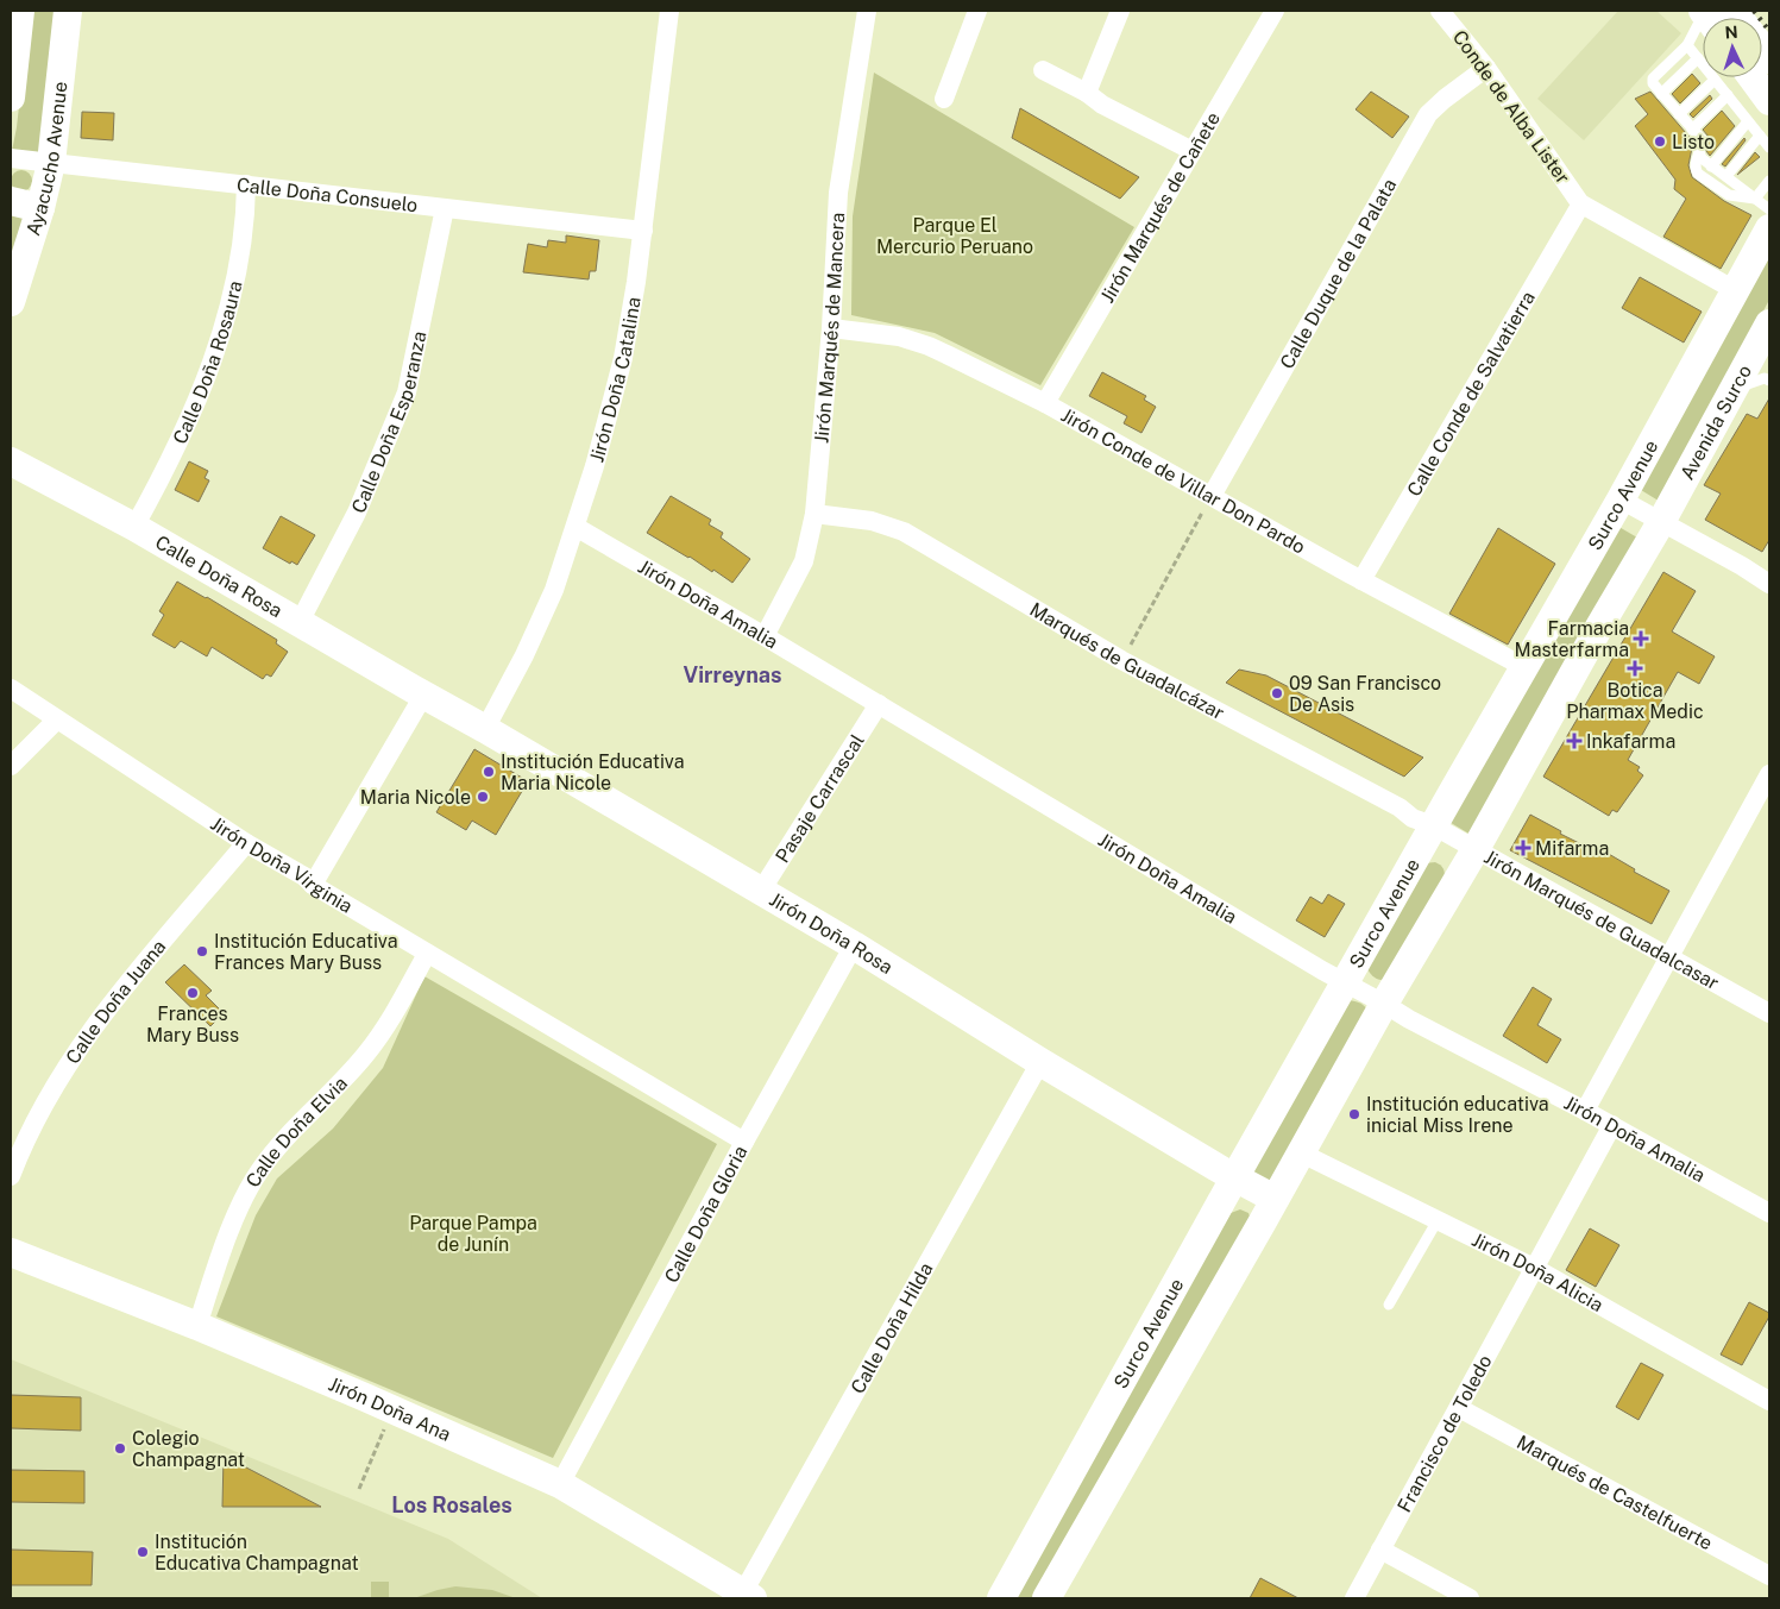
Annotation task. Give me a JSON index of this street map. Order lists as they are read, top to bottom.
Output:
{
  "streets": {
    "main road": [
      "Ayacucho Avenue",
      "Avenida Surco",
      "Surco Avenue",
      "Calle Doña Rosa",
      "Jirón Doña Rosa",
      "Jirón Doña Ana"
    ],
    "street": [
      "Conde de Alba Lister",
      "Calle Doña Consuelo",
      "Jirón Marqués de Cañete",
      "Calle Duque de la Palata",
      "Jirón Marqués de Mancera",
      "Calle Doña Rosaura",
      "Jirón Doña Catalina",
      "Calle Conde de Salvatierra",
      "Calle Doña Esperanza",
      "Jirón Conde de Villar Don Pardo",
      "Jirón Doña Amalia",
      "Marqués de Guadalcázar",
      "Pasaje Carrascal",
      "Jirón Doña Virginia",
      "Jirón Marqués de Guadalcasar",
      "Calle Doña Juana",
      "Calle Doña Elvia",
      "Calle Doña Gloria",
      "Jirón Doña Alicia",
      "Calle Doña Hilda",
      "Francisco de Toledo",
      "Marqués de Castelfuerte"
    ]
  },
  "crossings": [
    ["Conde de Alba Lister", "Calle Duque de la Palata"],
    ["Conde de Alba Lister", "Calle Conde de Salvatierra"],
    ["Ayacucho Avenue", "Calle Doña Consuelo"],
    ["Calle Doña Consuelo", "Calle Doña Rosaura"],
    ["Calle Doña Consuelo", "Jirón Doña Catalina"],
    ["Calle Doña Consuelo", "Calle Doña Esperanza"],
    ["Jirón Marqués de Cañete", "Jirón Conde de Villar Don Pardo"],
    ["Calle Duque de la Palata", "Jirón Conde de Villar Don Pardo"],
    ["Jirón Marqués de Mancera", "Jirón Conde de Villar Don Pardo"],
    ["Jirón Marqués de Mancera", "Jirón Doña Amalia"],
    ["Jirón Marqués de Mancera", "Marqués de Guadalcázar"],
    ["Calle Doña Rosaura", "Calle Doña Rosa"],
    ["Jirón Doña Catalina", "Jirón Doña Amalia"],
    ["Jirón Doña Catalina", "Jirón Doña Rosa"],
    ["Calle Conde de Salvatierra", "Jirón Conde de Villar Don Pardo"],
    ["Calle Doña Esperanza", "Calle Doña Rosa"],
    ["Jirón Conde de Villar Don Pardo", "Surco Avenue"],
    ["Surco Avenue", "Jirón Doña Amalia"],
    ["Surco Avenue", "Marqués de Guadalcázar"],
    ["Surco Avenue", "Jirón Marqués de Guadalcasar"],
    ["Surco Avenue", "Jirón Doña Rosa"],
    ["Calle Doña Rosa", "Jirón Doña Rosa"],
    ["Jirón Doña Amalia", "Pasaje Carrascal"],
    ["Jirón Doña Amalia", "Francisco de Toledo"],
    ["Marqués de Guadalcázar", "Jirón Marqués de Guadalcasar"],
    ["Pasaje Carrascal", "Jirón Doña Rosa"],
    ["Jirón Doña Virginia", "Calle Doña Juana"],
    ["Jirón Doña Virginia", "Calle Doña Elvia"],
    ["Jirón Doña Virginia", "Calle Doña Gloria"],
    ["Jirón Doña Rosa", "Calle Doña Gloria"],
    ["Jirón Doña Rosa", "Calle Doña Hilda"],
    ["Calle Doña Elvia", "Jirón Doña Ana"],
    ["Calle Doña Gloria", "Jirón Doña Ana"],
    ["Jirón Doña Alicia", "Francisco de Toledo"],
    ["Calle Doña Hilda", "Jirón Doña Ana"],
    ["Francisco de Toledo", "Marqués de Castelfuerte"]
  ],
  "districts": ["Virreynas", "Los Rosales"],
  "parks": ["Parque El Mercurio Peruano", "Parque Pampa de Junín"],
  "places": {
    "other": [
      "Listo",
      "09 San Francisco De Asis",
      "Institución Educativa Maria Nicole",
      "Maria Nicole",
      "Institución Educativa Frances Mary Buss",
      "Frances Mary Buss",
      "Institución educativa inicial Miss Irene",
      "Colegio Champagnat",
      "Institución Educativa Champagnat"
    ],
    "health": [
      "Farmacia Masterfarma",
      "Botica Pharmax Medic",
      "Inkafarma",
      "Mifarma"
    ]
  },
  "north": "top"
}
